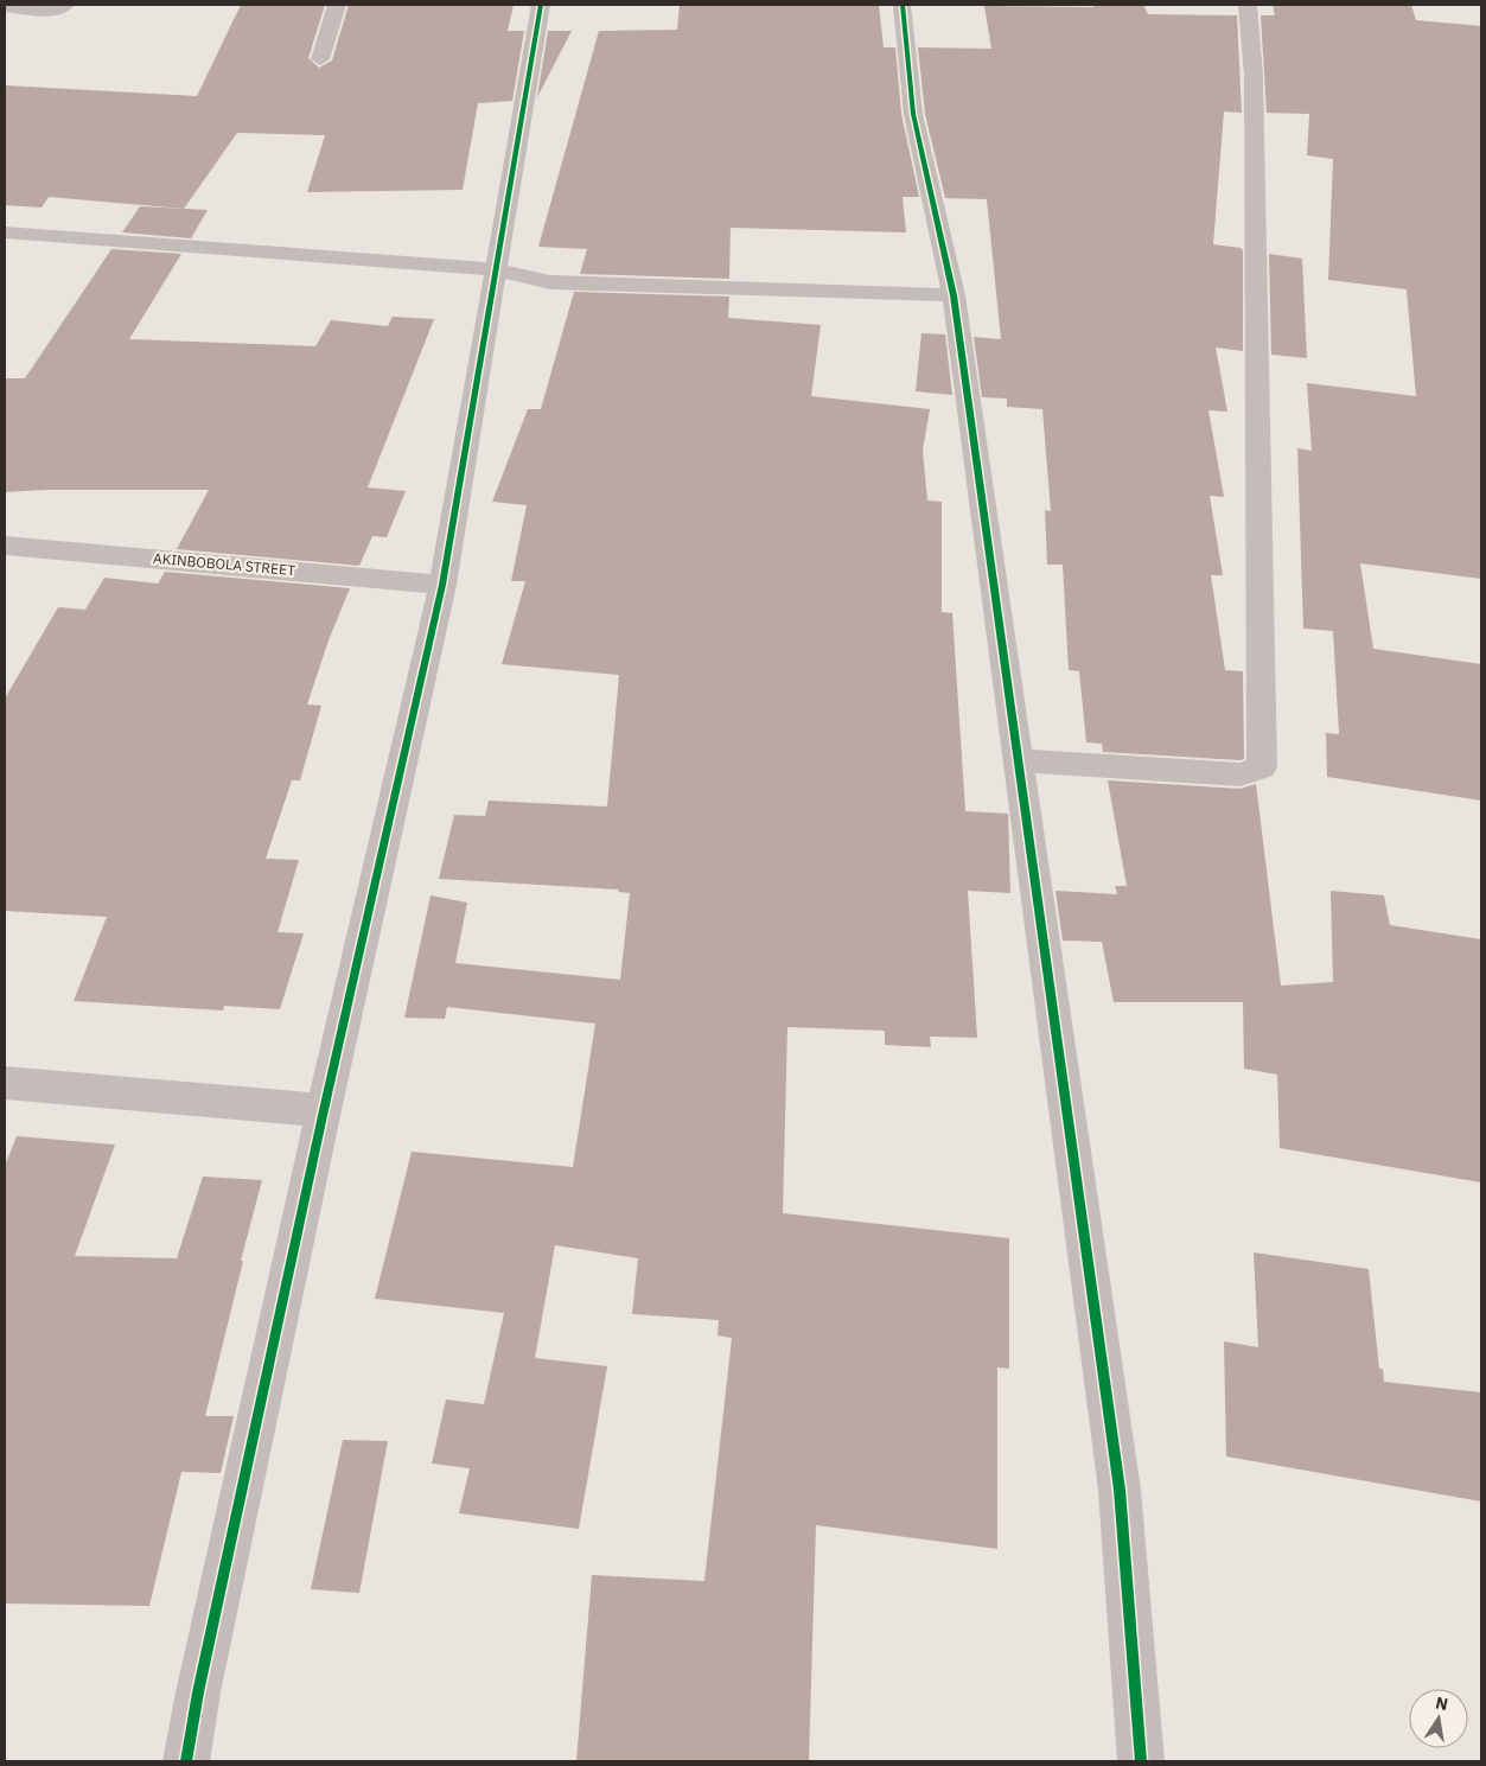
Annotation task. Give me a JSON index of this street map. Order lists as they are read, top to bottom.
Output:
{
  "streets": {
    "street": ["AKINBOBOLA STREET"]
  },
  "north": "top"
}
